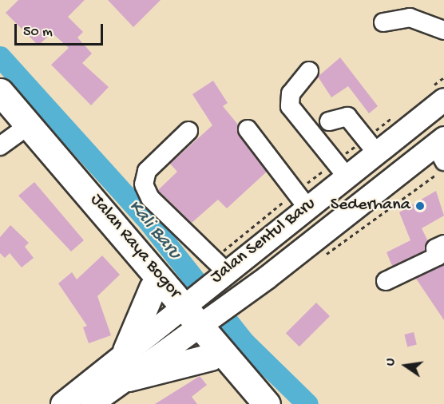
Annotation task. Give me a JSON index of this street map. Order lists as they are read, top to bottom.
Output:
{
  "streets": {
    "highway": ["Jalan Raya Bogor"],
    "main road": ["Jalan Sentul Baru"]
  },
  "crossings": [
    ["Jalan Sentul Baru", "Jalan Raya Bogor"]
  ],
  "water": ["Kali Baru"],
  "places": ["Sederhana"],
  "scale_bar": "50 m",
  "north": "left"
}
